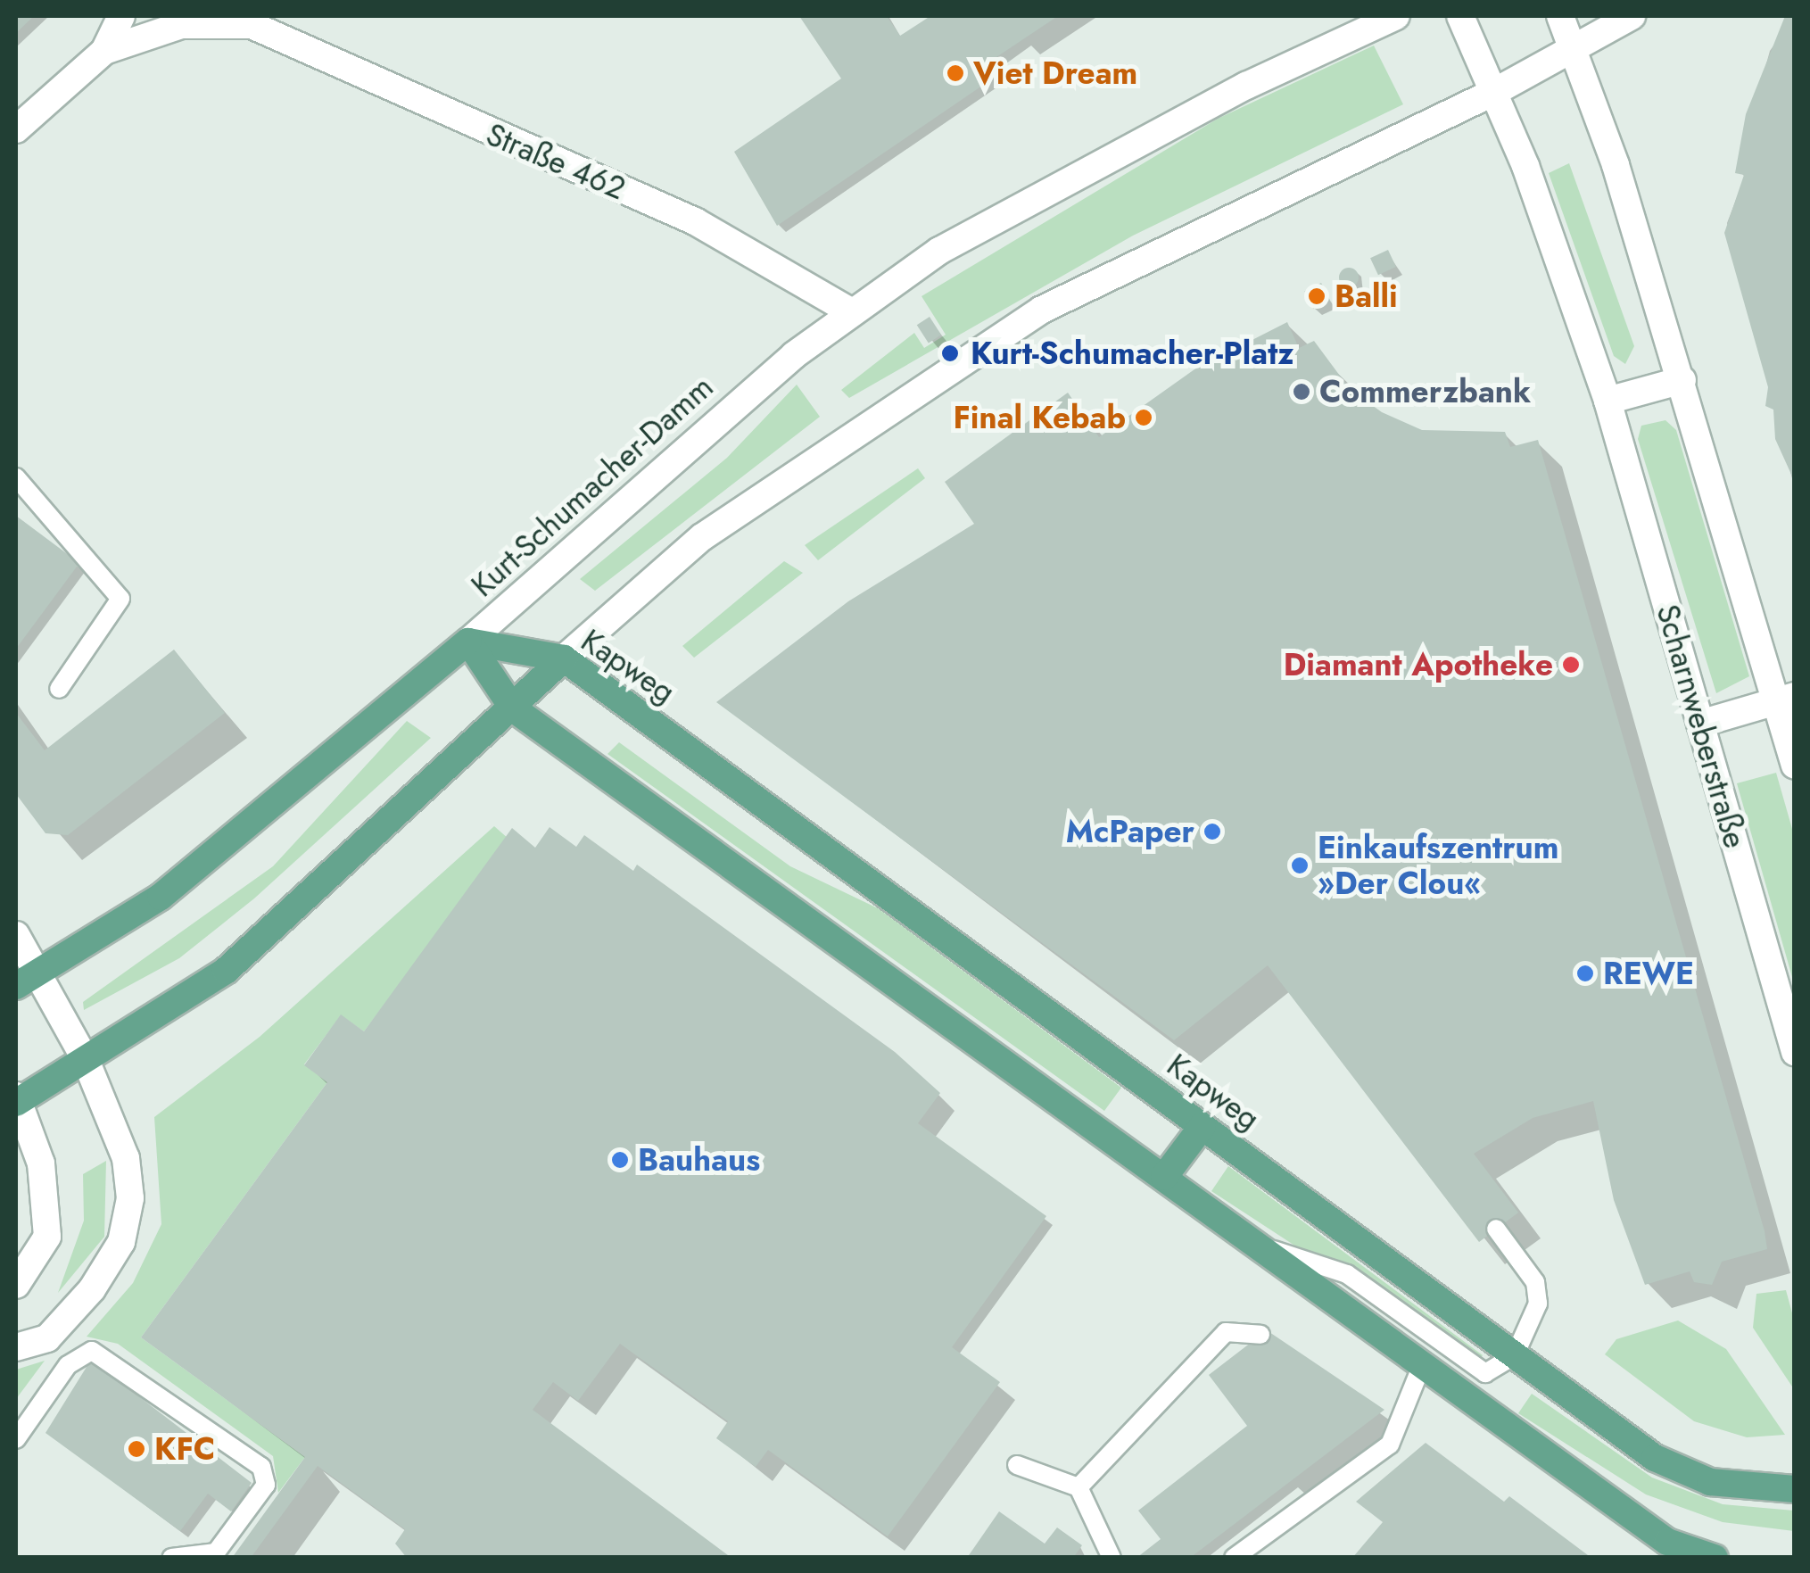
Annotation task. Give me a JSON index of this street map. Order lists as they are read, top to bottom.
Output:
{
  "streets": {
    "main road": [
      "Straße 462",
      "Kurt-Schumacher-Damm",
      "Kapweg",
      "Scharnweberstraße"
    ]
  },
  "crossings": [
    ["Straße 462", "Kurt-Schumacher-Damm"],
    ["Kurt-Schumacher-Damm", "Kapweg"]
  ],
  "places": [
    "Viet Dream",
    "Balli",
    "Kurt-Schumacher-Platz",
    "Commerzbank",
    "Final Kebab",
    "Diamant Apotheke",
    "McPaper",
    "Einkaufszentrum »Der Clou«",
    "REWE",
    "Bauhaus",
    "KFC"
  ]
}
